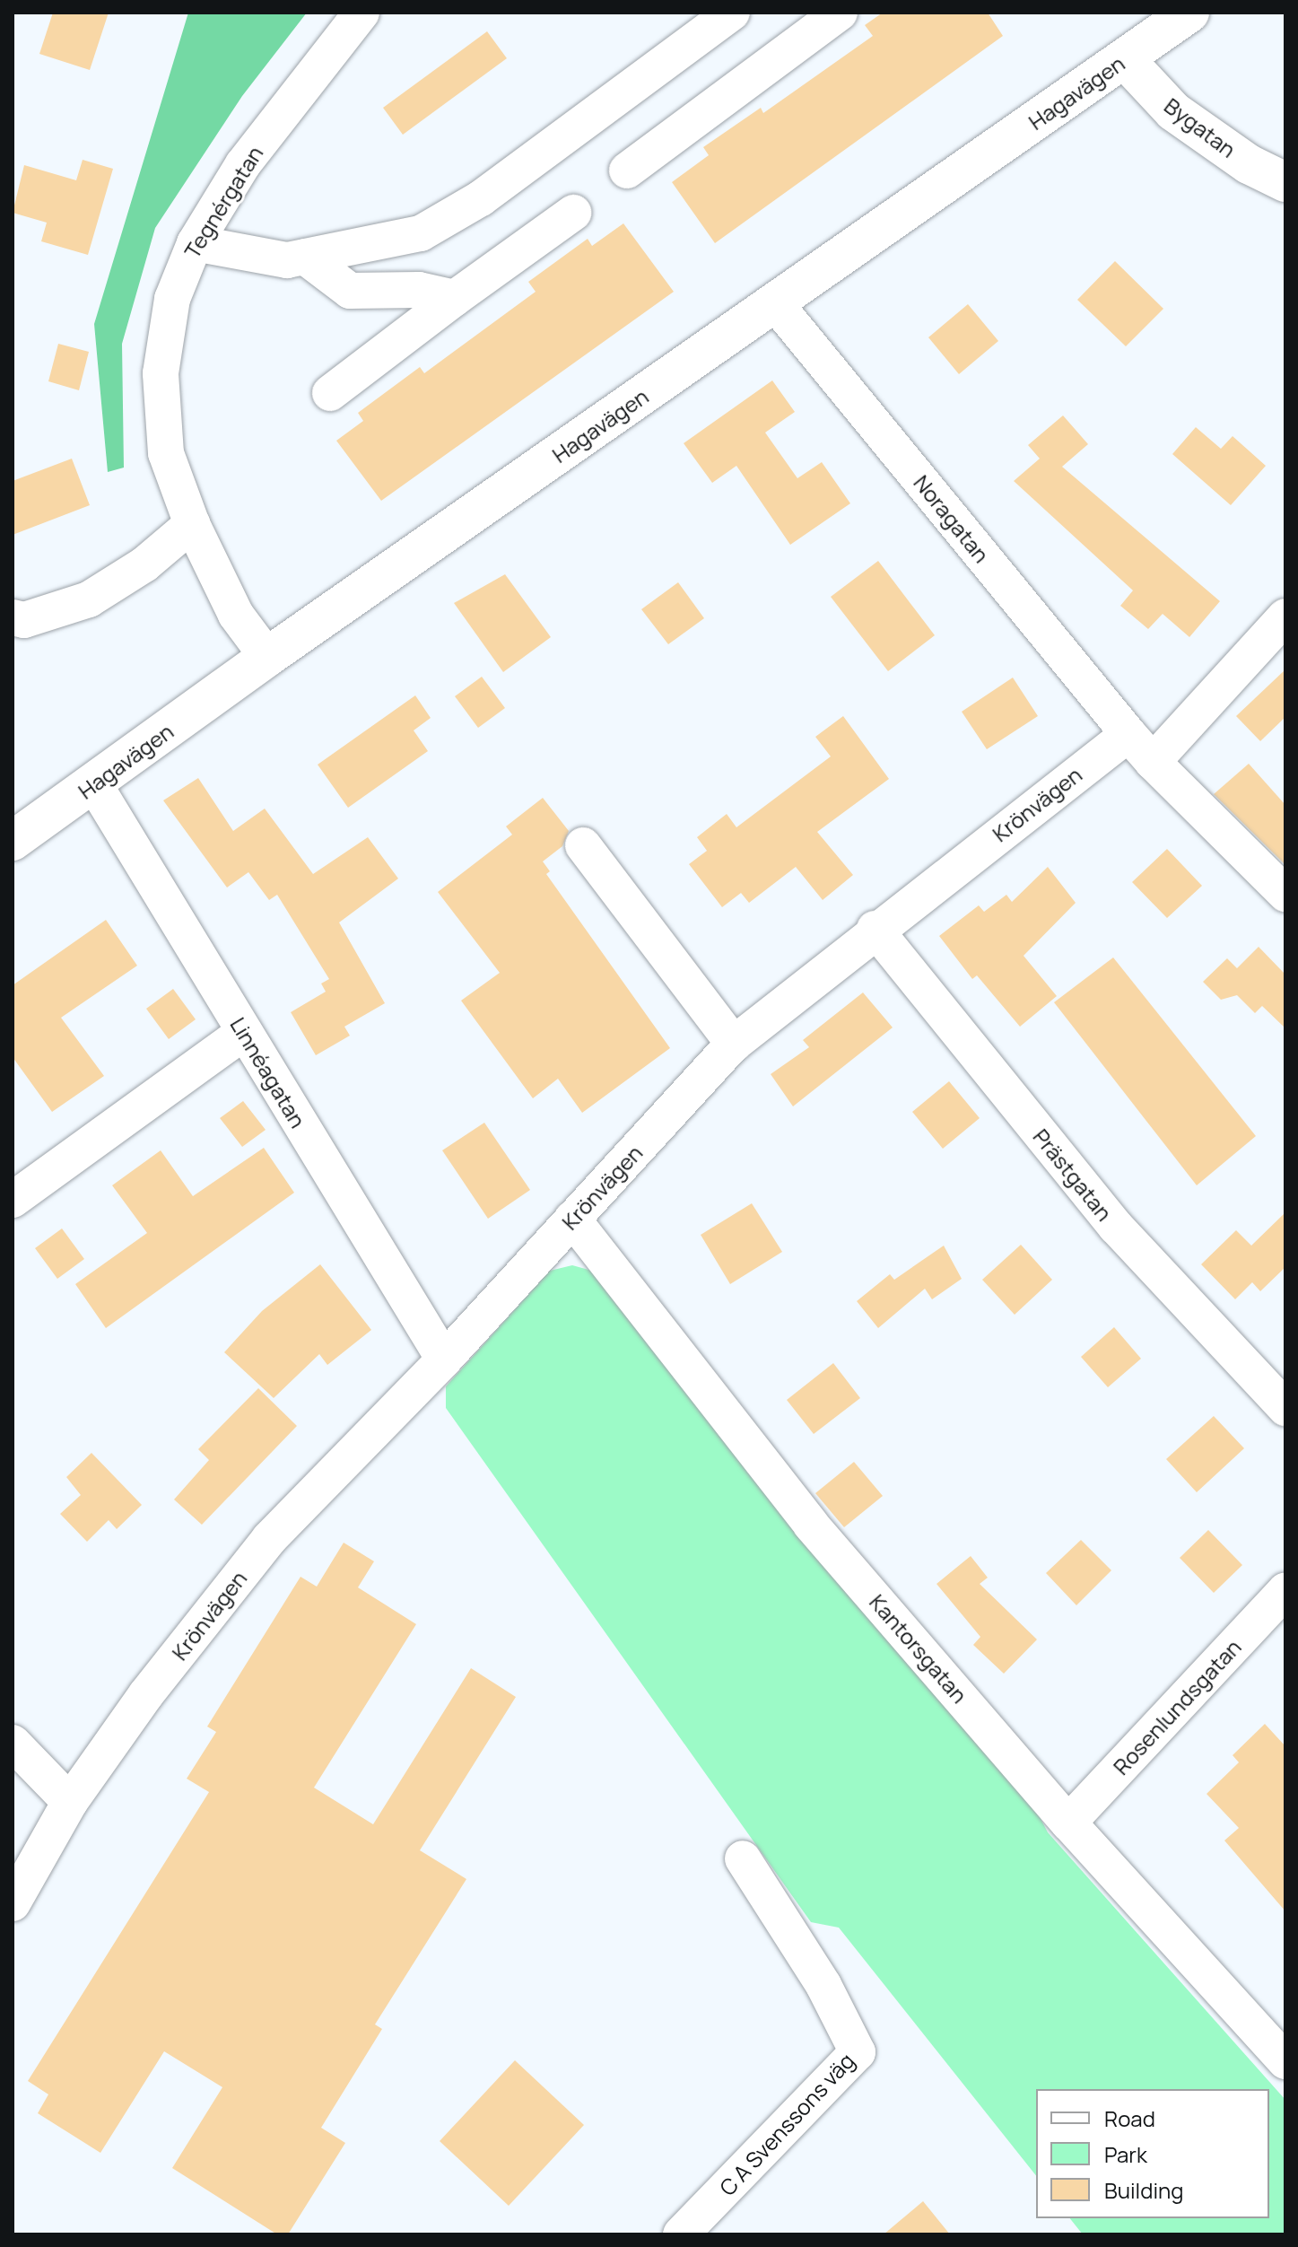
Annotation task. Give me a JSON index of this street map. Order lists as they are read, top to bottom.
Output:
{
  "streets": {
    "street": [
      "Hagavägen",
      "Bygatan",
      "Tegnérgatan",
      "Noragatan",
      "Krönvägen",
      "Linnéagatan",
      "Prästgatan",
      "Kantorsgatan",
      "Rosenlundsgatan",
      "C A Svenssons väg"
    ]
  },
  "crossings": [
    ["Hagavägen", "Bygatan"],
    ["Hagavägen", "Tegnérgatan"],
    ["Hagavägen", "Noragatan"],
    ["Hagavägen", "Linnéagatan"],
    ["Noragatan", "Krönvägen"],
    ["Krönvägen", "Linnéagatan"],
    ["Krönvägen", "Prästgatan"],
    ["Krönvägen", "Kantorsgatan"],
    ["Kantorsgatan", "Rosenlundsgatan"]
  ],
  "legend": ["Road", "Park", "Building"]
}
